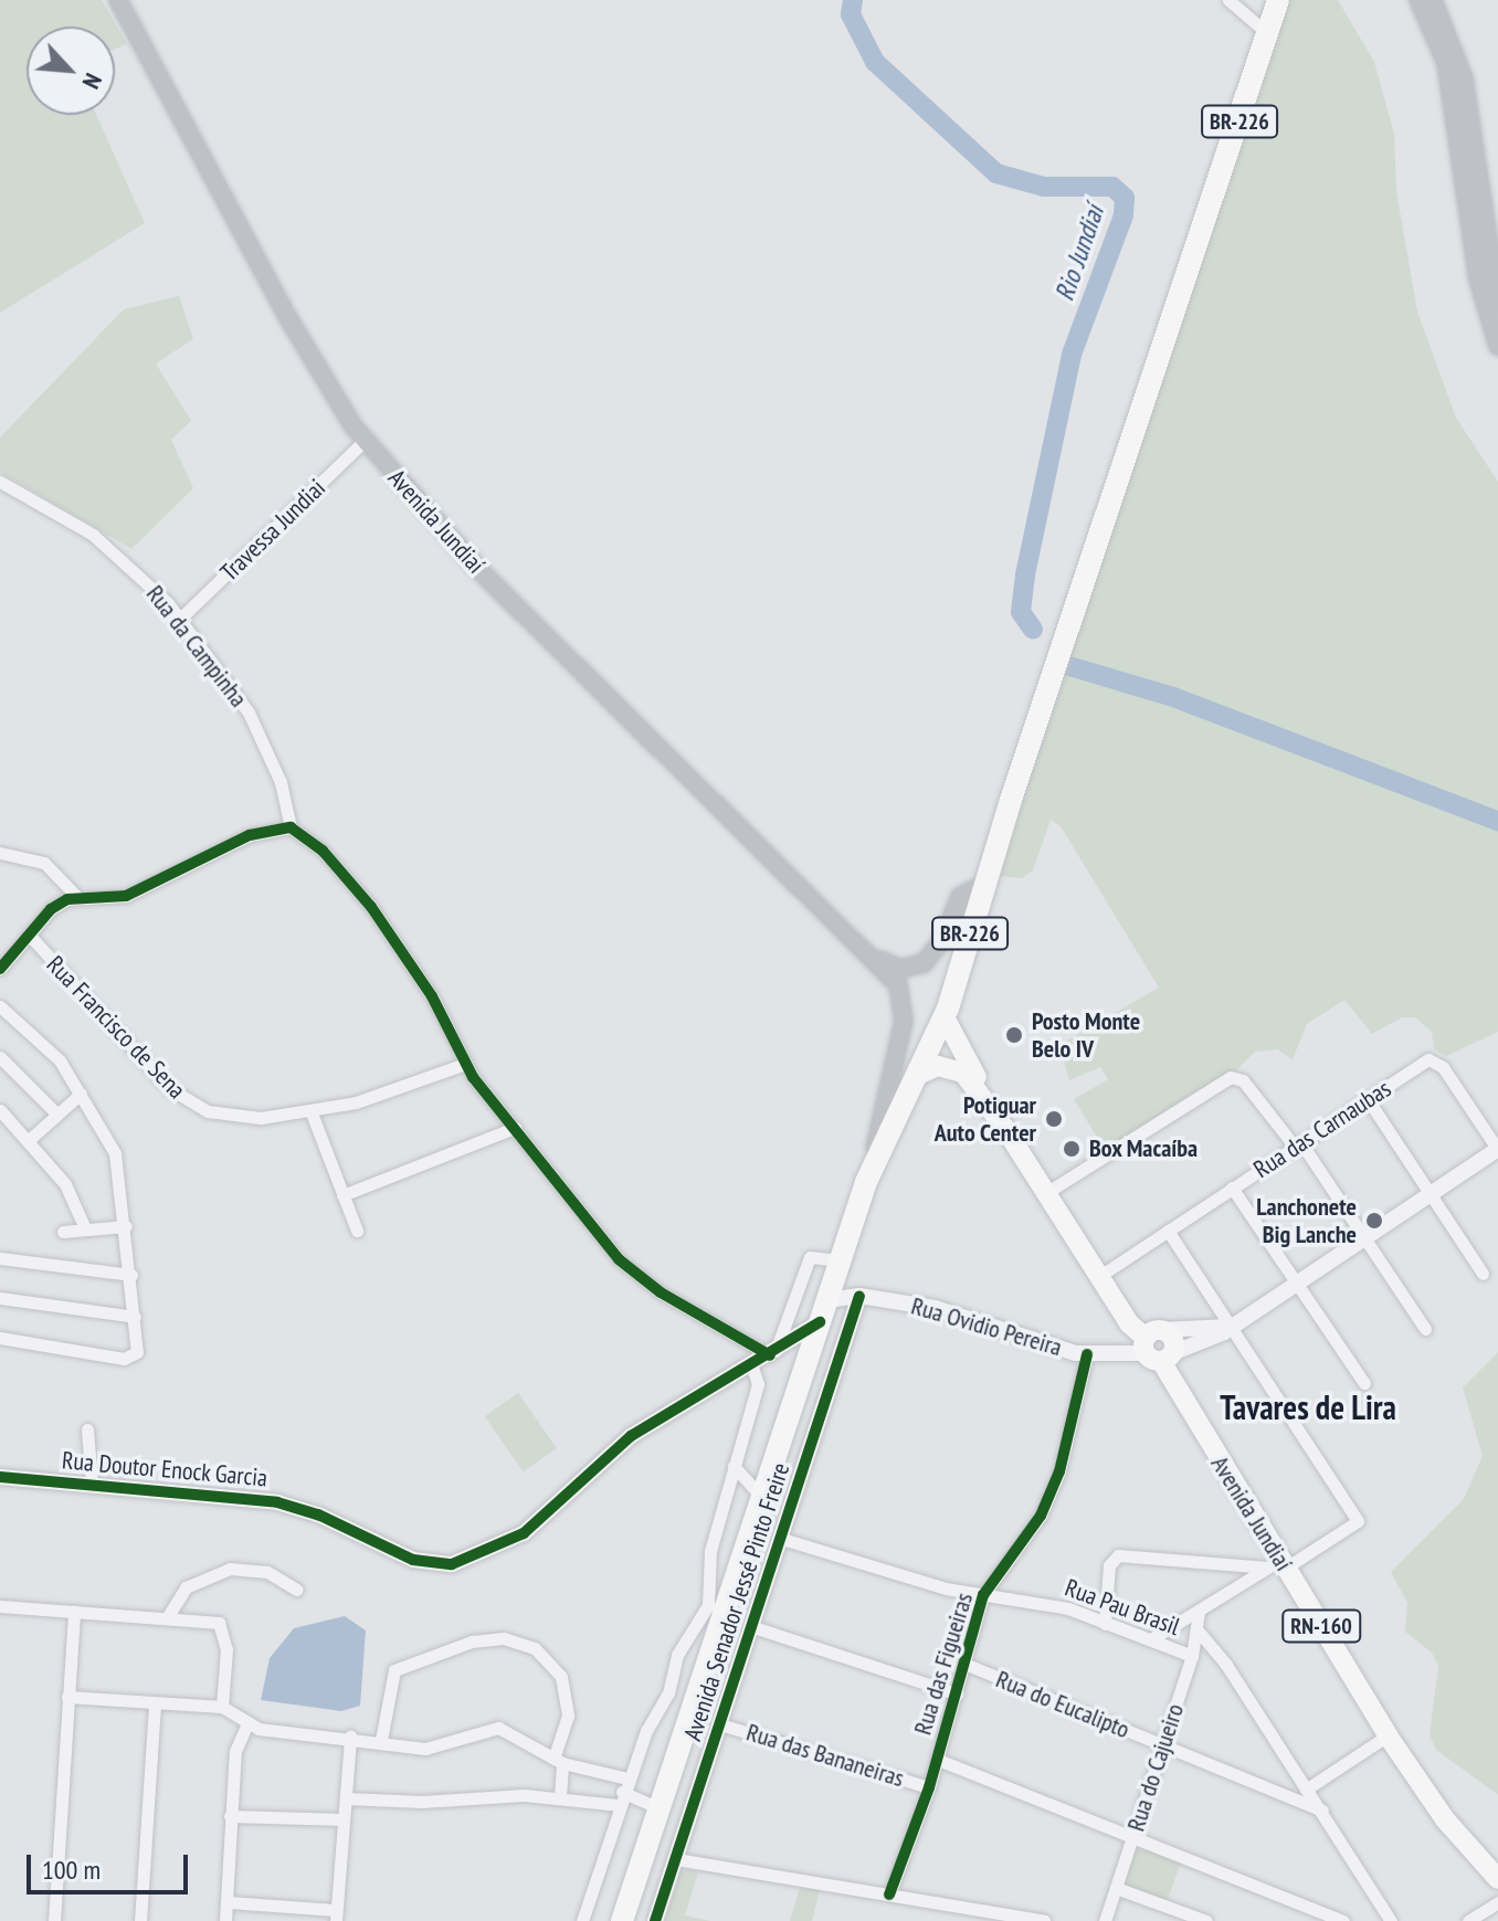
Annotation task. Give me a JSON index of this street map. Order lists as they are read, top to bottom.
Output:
{
  "streets": {
    "highway": ["BR-226"],
    "main road": ["Avenida Jundiaí", "RN-160"],
    "street": [
      "Travessa Jundiai",
      "Rua da Campinha",
      "Rua Francisco de Sena",
      "Rua das Carnaubas",
      "Rua Ovidio Pereira",
      "Rua Doutor Enock Garcia",
      "Avenida Senador Jessé Pinto Freire",
      "Rua Pau Brasil",
      "Rua das Figueiras",
      "Rua do Eucalipto",
      "Rua das Bananeiras",
      "Rua do Cajueiro"
    ]
  },
  "crossings": [
    ["BR-226", "Avenida Jundiaí"],
    ["BR-226", "Rua Ovidio Pereira"],
    ["BR-226", "Rua Doutor Enock Garcia"],
    ["Avenida Jundiaí", "Travessa Jundiai"],
    ["Avenida Jundiaí", "Rua das Carnaubas"],
    ["Avenida Jundiaí", "Rua Ovidio Pereira"],
    ["Travessa Jundiai", "Rua da Campinha"],
    ["Rua Ovidio Pereira", "Rua Doutor Enock Garcia"],
    ["Rua Ovidio Pereira", "Avenida Senador Jessé Pinto Freire"],
    ["Rua Ovidio Pereira", "Rua das Figueiras"],
    ["Avenida Senador Jessé Pinto Freire", "Rua Pau Brasil"],
    ["Avenida Senador Jessé Pinto Freire", "Rua do Eucalipto"],
    ["Avenida Senador Jessé Pinto Freire", "Rua das Bananeiras"],
    ["Rua Pau Brasil", "Rua das Figueiras"],
    ["Rua Pau Brasil", "Rua do Eucalipto"],
    ["Rua Pau Brasil", "Rua do Cajueiro"],
    ["Rua das Figueiras", "Rua do Eucalipto"],
    ["Rua das Figueiras", "Rua das Bananeiras"],
    ["Rua do Eucalipto", "Rua do Cajueiro"],
    ["Rua das Bananeiras", "Rua do Cajueiro"]
  ],
  "districts": ["Tavares de Lira"],
  "water": ["Rio Jundiaí"],
  "places": [
    "Posto Monte Belo IV",
    "Potiguar Auto Center",
    "Box Macaíba",
    "Lanchonete Big Lanche"
  ],
  "scale_bar": "100 m",
  "north": "bottom right"
}
